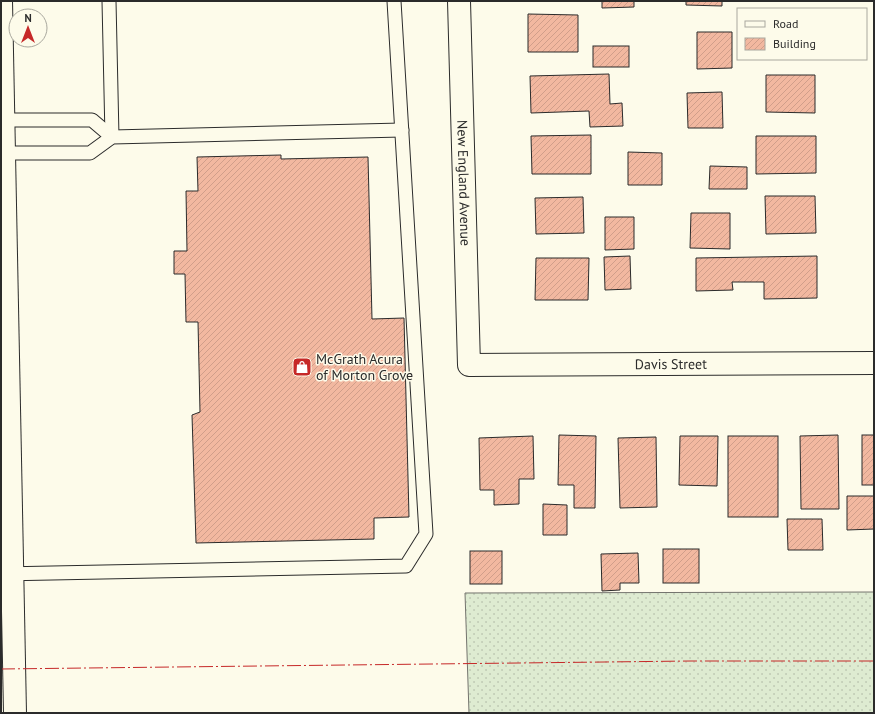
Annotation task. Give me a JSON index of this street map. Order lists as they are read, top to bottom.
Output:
{
  "streets": {
    "street": ["New England Avenue", "Davis Street"]
  },
  "crossings": [
    ["New England Avenue", "Davis Street"]
  ],
  "places": {
    "shop": ["McGrath Acura of Morton Grove"]
  },
  "legend": ["Road", "Building"],
  "north": "top"
}
